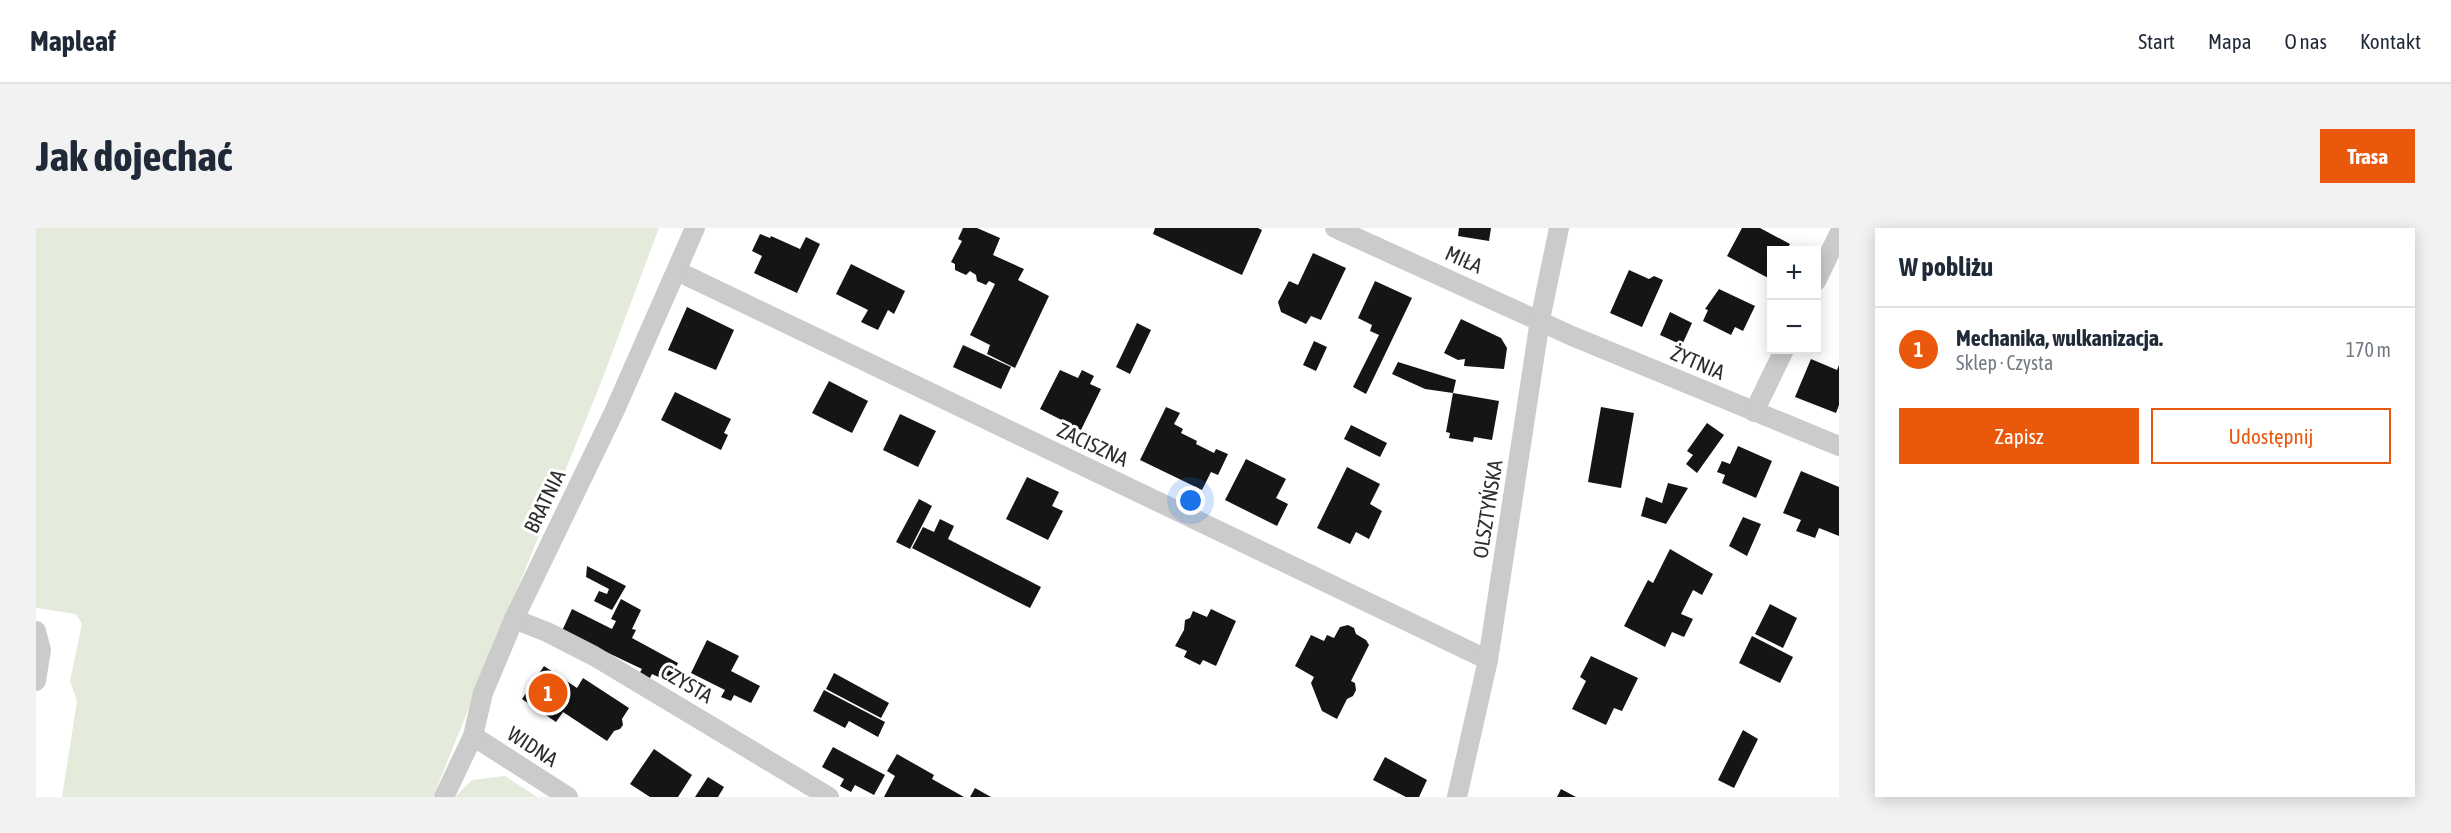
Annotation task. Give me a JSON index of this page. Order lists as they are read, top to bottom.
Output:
{
  "streets": {
    "street": [
      "MIŁA",
      "ŻYTNIA",
      "ZACISZNA",
      "BRATNIA",
      "OLSZTYŃSKA",
      "CZYSTA",
      "WIDNA"
    ]
  },
  "crossings": [
    ["MIŁA", "ŻYTNIA"],
    ["MIŁA", "OLSZTYŃSKA"],
    ["ŻYTNIA", "OLSZTYŃSKA"],
    ["ZACISZNA", "BRATNIA"],
    ["ZACISZNA", "OLSZTYŃSKA"],
    ["BRATNIA", "CZYSTA"],
    ["BRATNIA", "WIDNA"]
  ],
  "page": {
    "header": "Mapleaf",
    "nav": [
      "Start",
      "Mapa",
      "O nas",
      "Kontakt"
    ],
    "buttons": [
      "Trasa",
      ["Zapisz", "Udostępnij"]
    ],
    "title": "Jak dojechać",
    "heading": "W pobliżu",
    "map_buttons": ["+", "−"],
    "list": [
      {
        "mark": "1",
        "name": "Mechanika, wulkanizacja.",
        "note": "Sklep · Czysta",
        "value": "170 m"
      }
    ],
    "pins": "1"
  }
}
